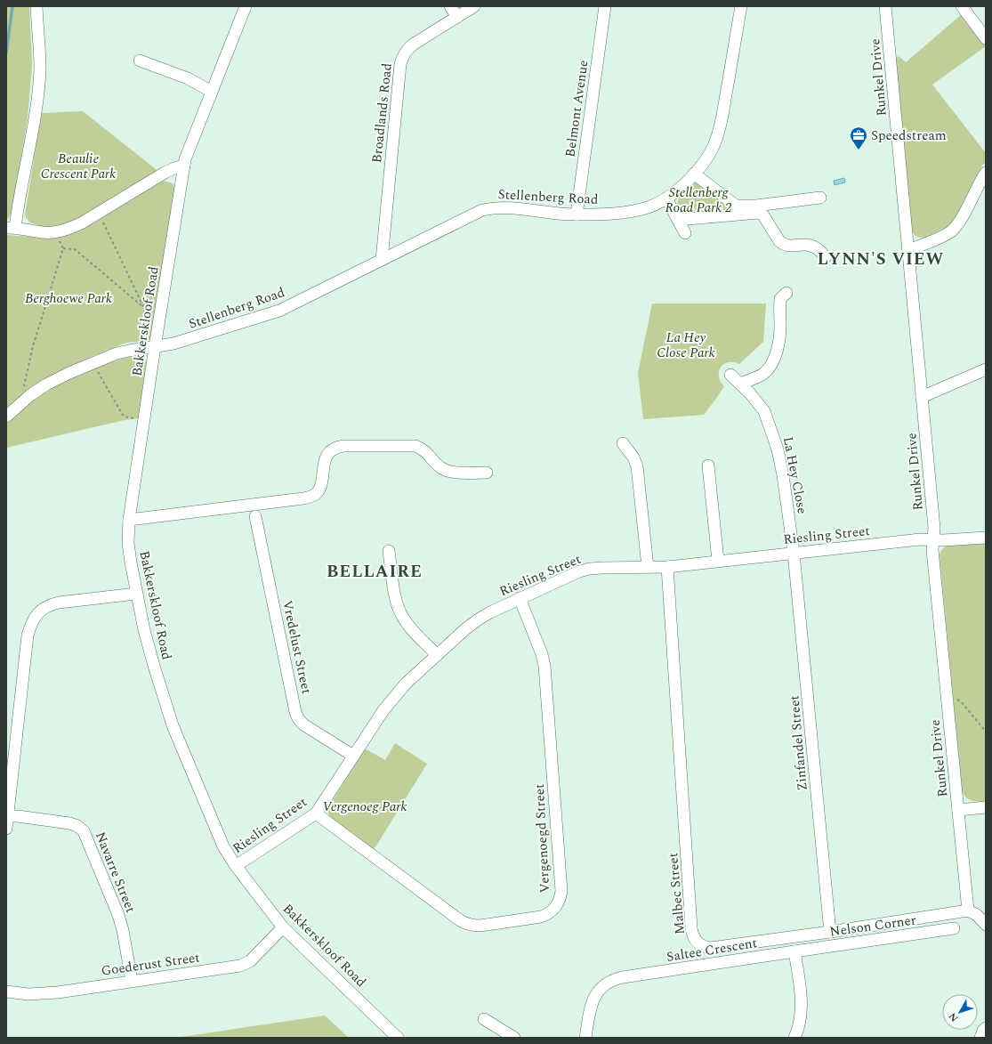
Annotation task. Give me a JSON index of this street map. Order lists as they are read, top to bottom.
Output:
{
  "streets": {
    "street": [
      "Runkel Drive",
      "Belmont Avenue",
      "Broadlands Road",
      "Stellenberg Road",
      "Bakkerskloof Road",
      "La Hey Close",
      "Riesling Street",
      "Vredelust Street",
      "Zinfandel Street",
      "Vergenoegd Street",
      "Navarre Street",
      "Malbec Street",
      "Nelson Corner",
      "Saltee Crescent",
      "Goederust Street"
    ]
  },
  "crossings": [
    ["Runkel Drive", "Riesling Street"],
    ["Runkel Drive", "Malbec Street"],
    ["Belmont Avenue", "Stellenberg Road"],
    ["Broadlands Road", "Stellenberg Road"],
    ["Stellenberg Road", "Bakkerskloof Road"],
    ["Bakkerskloof Road", "Riesling Street"],
    ["Bakkerskloof Road", "Goederust Street"],
    ["La Hey Close", "Riesling Street"],
    ["La Hey Close", "Zinfandel Street"],
    ["Riesling Street", "Vredelust Street"],
    ["Riesling Street", "Zinfandel Street"],
    ["Riesling Street", "Vergenoegd Street"],
    ["Riesling Street", "Malbec Street"],
    ["Zinfandel Street", "Malbec Street"],
    ["Navarre Street", "Goederust Street"],
    ["Nelson Corner", "Saltee Crescent"]
  ],
  "districts": ["LYNN'S VIEW", "BELLAIRE"],
  "parks": [
    "Beaulie Crescent Park",
    "Stellenberg Road Park 2",
    "Berghoewe Park",
    "La Hey Close Park",
    "Vergenoeg Park"
  ],
  "places": {
    "office": ["Speedstream"]
  },
  "north": "bottom left"
}
